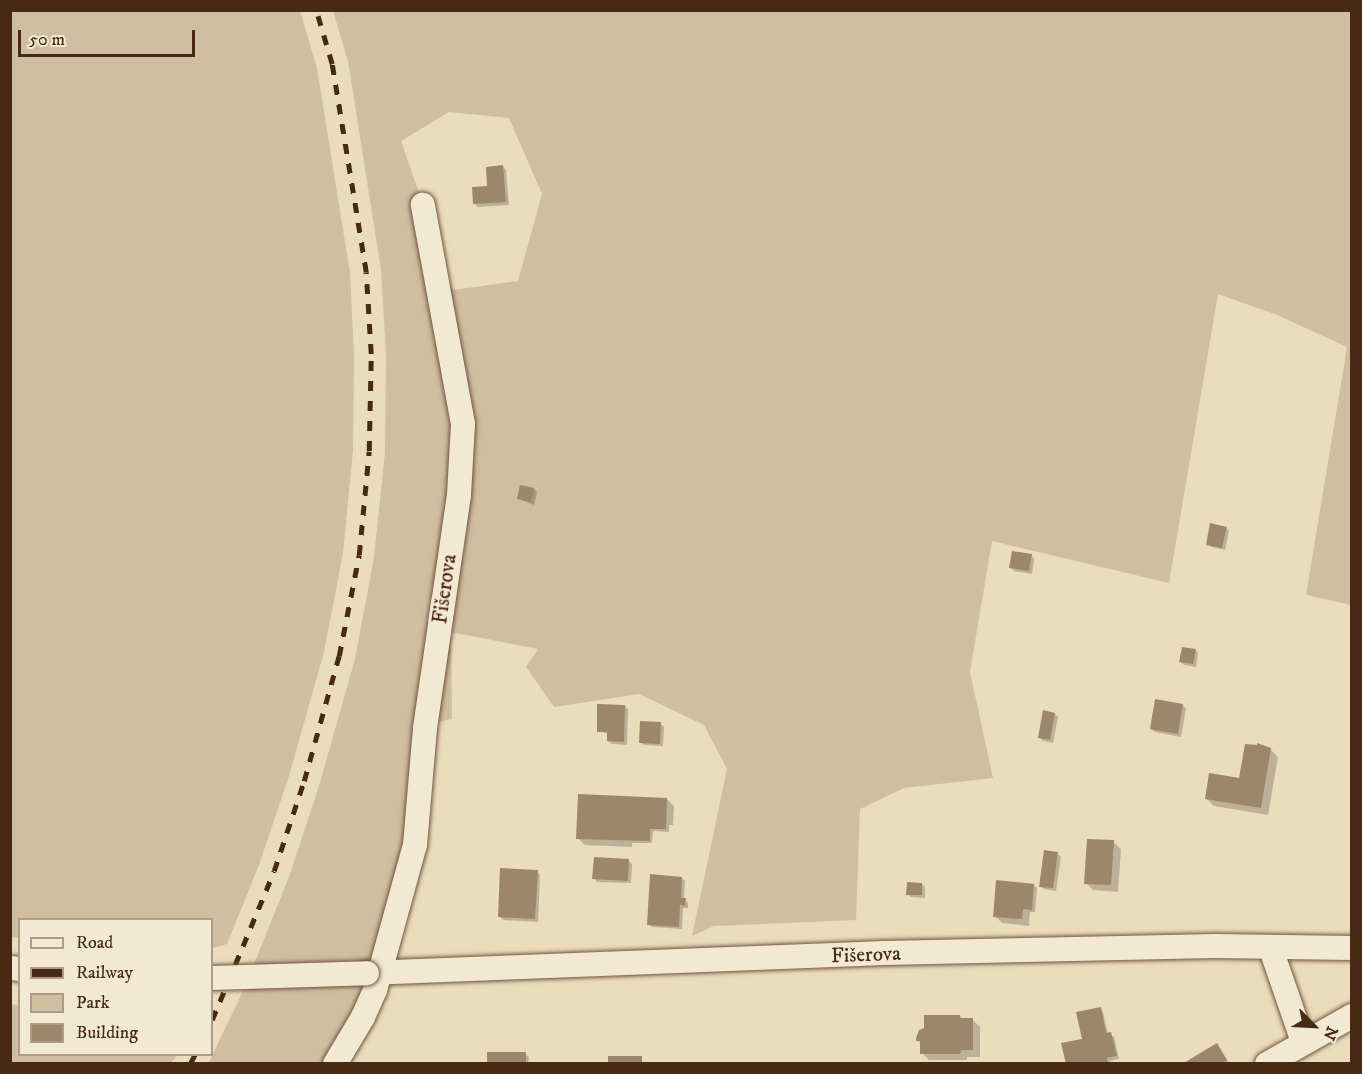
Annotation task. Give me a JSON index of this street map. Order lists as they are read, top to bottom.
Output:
{
  "streets": {
    "street": ["Fišerova"]
  },
  "legend": [
    "Road",
    "Railway",
    "Park",
    "Building"
  ],
  "scale_bar": "50 m",
  "north": "bottom right"
}
